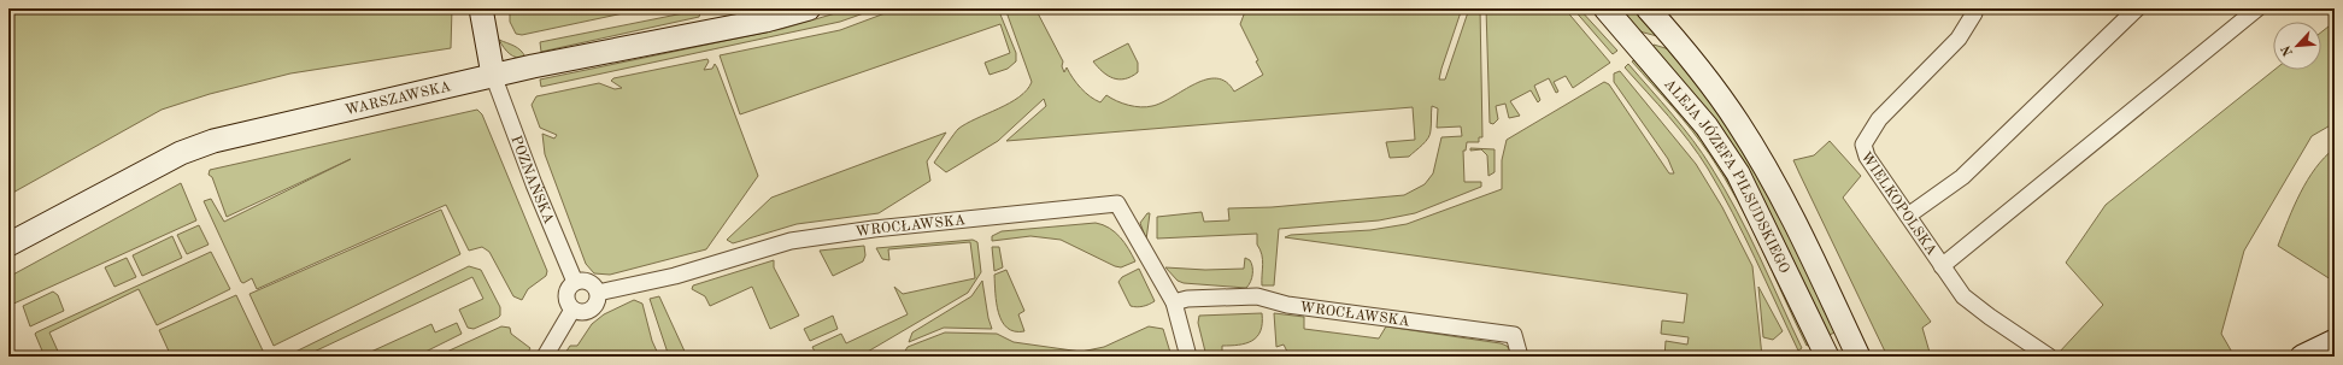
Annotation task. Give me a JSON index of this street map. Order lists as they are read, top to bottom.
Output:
{
  "streets": {
    "street": [
      "WARSZAWSKA",
      "ALEJA JÓZEFA PIŁSUDSKIEGO",
      "POZNAŃSKA",
      "WIELKOPOLSKA",
      "WROCŁAWSKA"
    ]
  },
  "crossings": [
    ["WARSZAWSKA", "POZNAŃSKA"],
    ["POZNAŃSKA", "WROCŁAWSKA"]
  ],
  "north": "bottom left"
}
